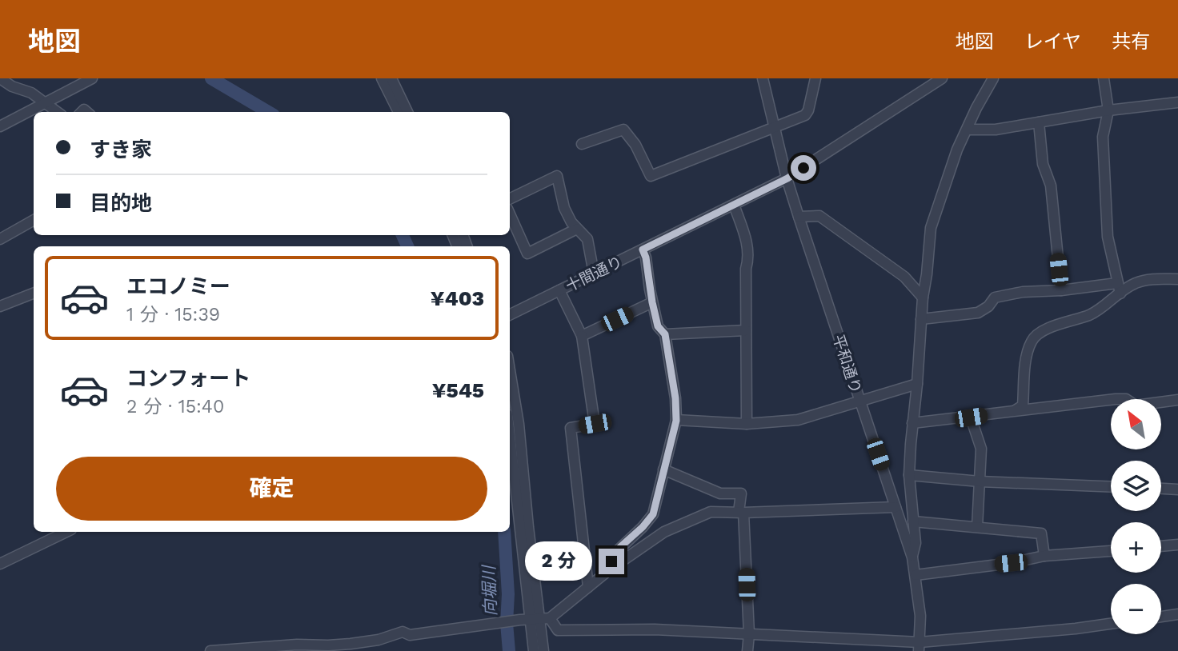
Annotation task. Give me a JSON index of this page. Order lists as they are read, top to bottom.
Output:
{
  "streets": {
    "street": ["十間通り", "平和通り"]
  },
  "crossings": [
    ["十間通り", "平和通り"]
  ],
  "water": ["向堀川"],
  "north": "top left",
  "page": {
    "header": "地図",
    "nav": ["地図", "レイヤ", "共有"],
    "banner": ["すき家", "目的地"],
    "list": [
      {
        "name": "エコノミー",
        "note": "1 分 · 15:39",
        "value": "¥403"
      },
      {
        "name": "コンフォート",
        "note": "2 分 · 15:40",
        "value": "¥545"
      }
    ],
    "map_buttons": ["+", "−"],
    "buttons": "確定",
    "bubble": "2 分"
  }
}
